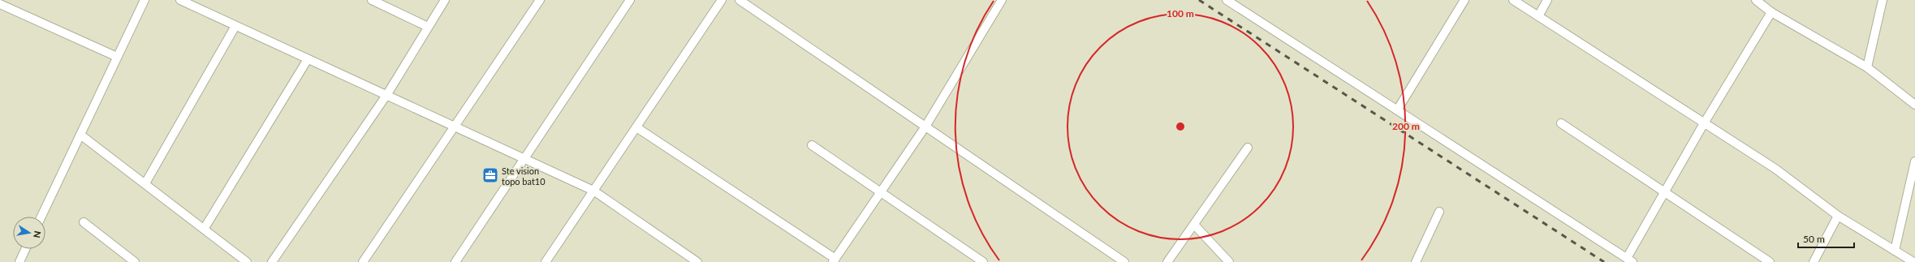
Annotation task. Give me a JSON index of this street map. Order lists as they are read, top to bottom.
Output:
{
  "places": {
    "office": ["Ste vision topo bat10"]
  },
  "scale_bar": "50 m",
  "north": "right",
  "rings": ["100 m", "200 m"]
}
